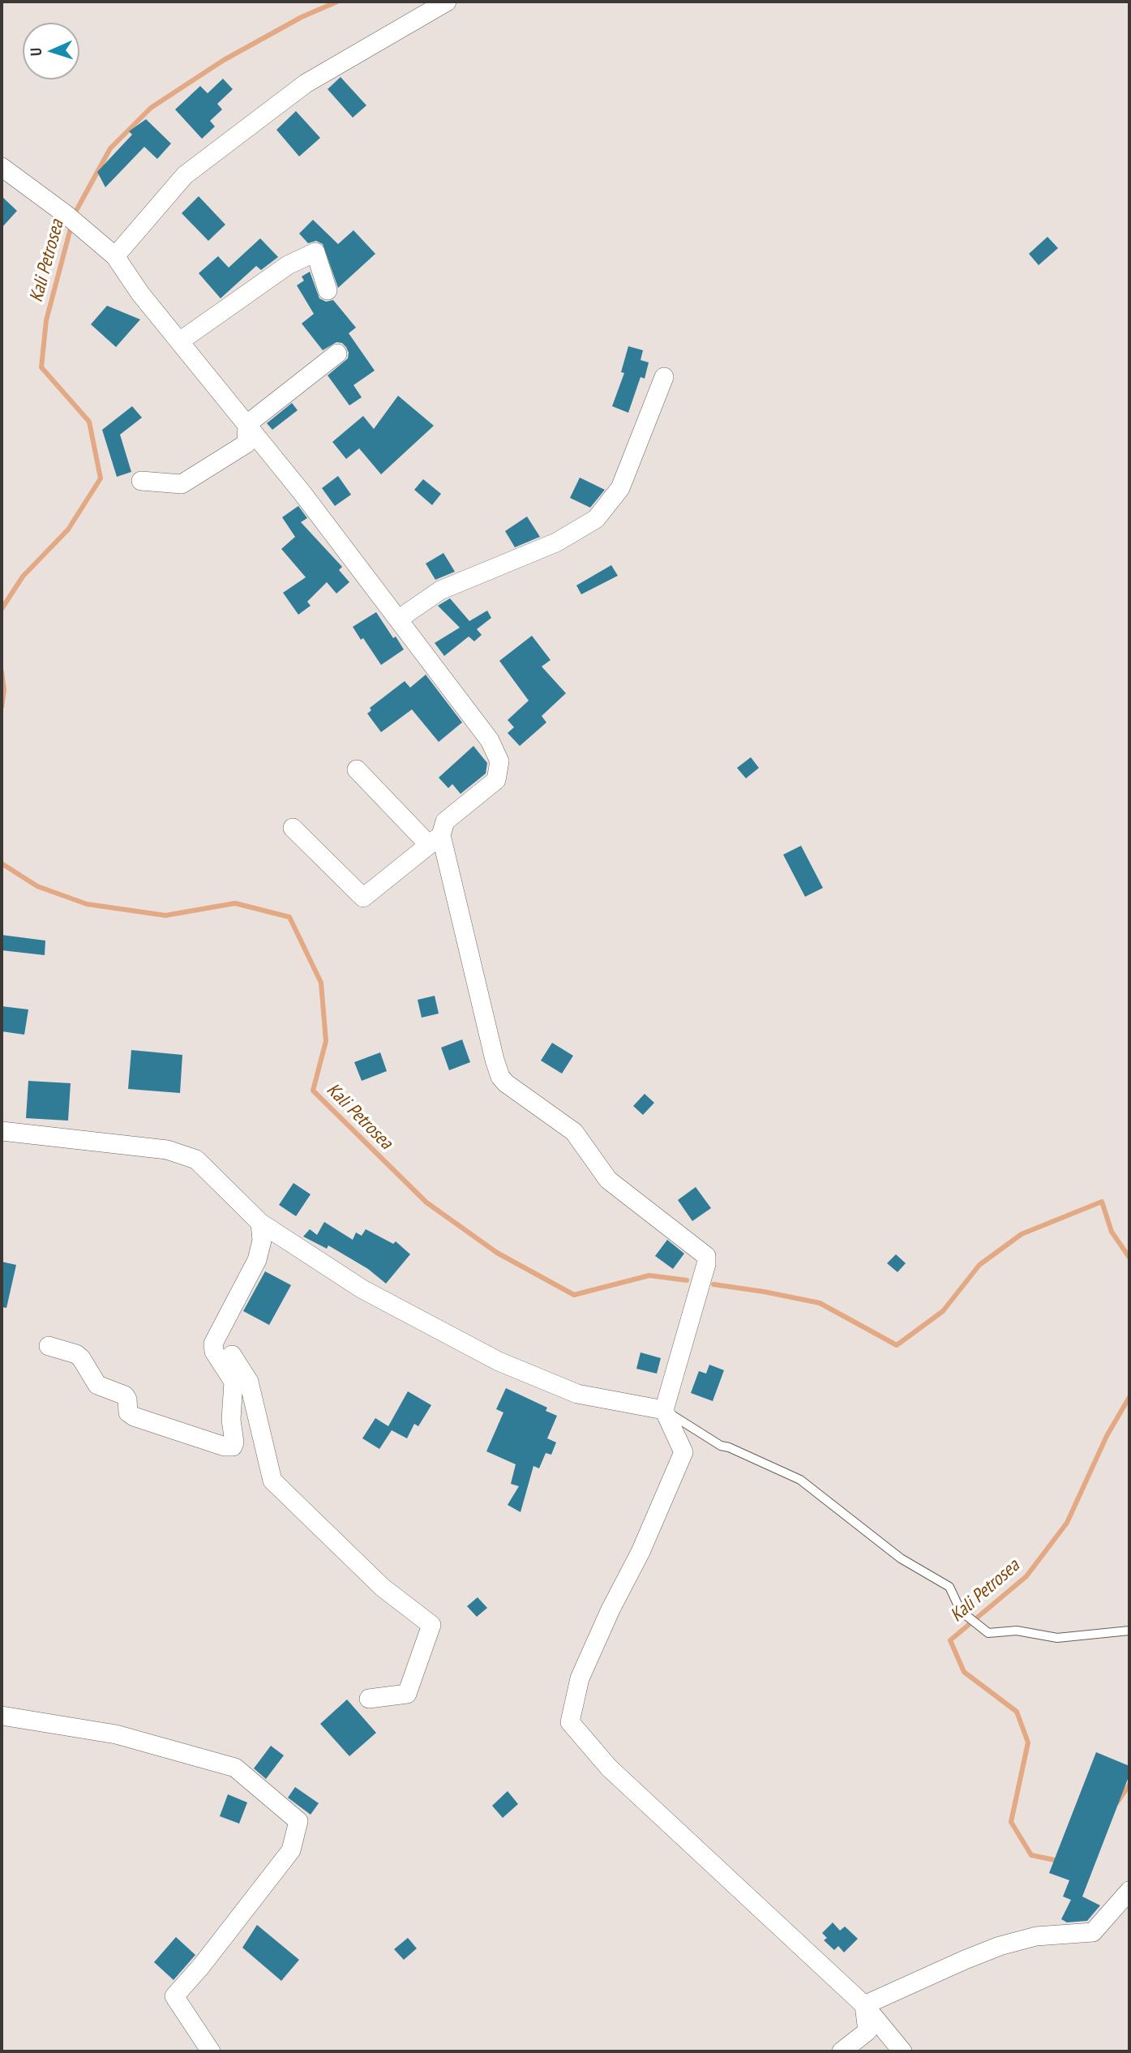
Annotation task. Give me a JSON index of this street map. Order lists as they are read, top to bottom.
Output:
{
  "water": ["Kali Petrosea"],
  "north": "left"
}
